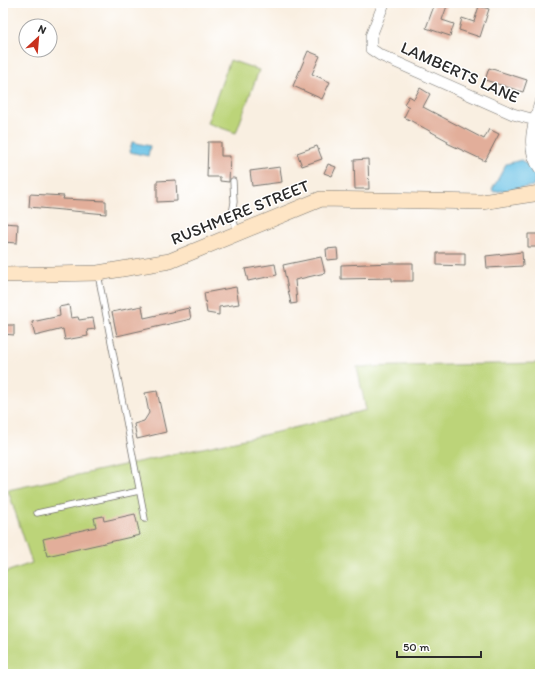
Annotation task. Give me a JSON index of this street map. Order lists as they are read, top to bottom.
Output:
{
  "streets": {
    "street": ["LAMBERTS LANE", "RUSHMERE STREET"]
  },
  "scale_bar": "50 m",
  "north": "top right"
}
